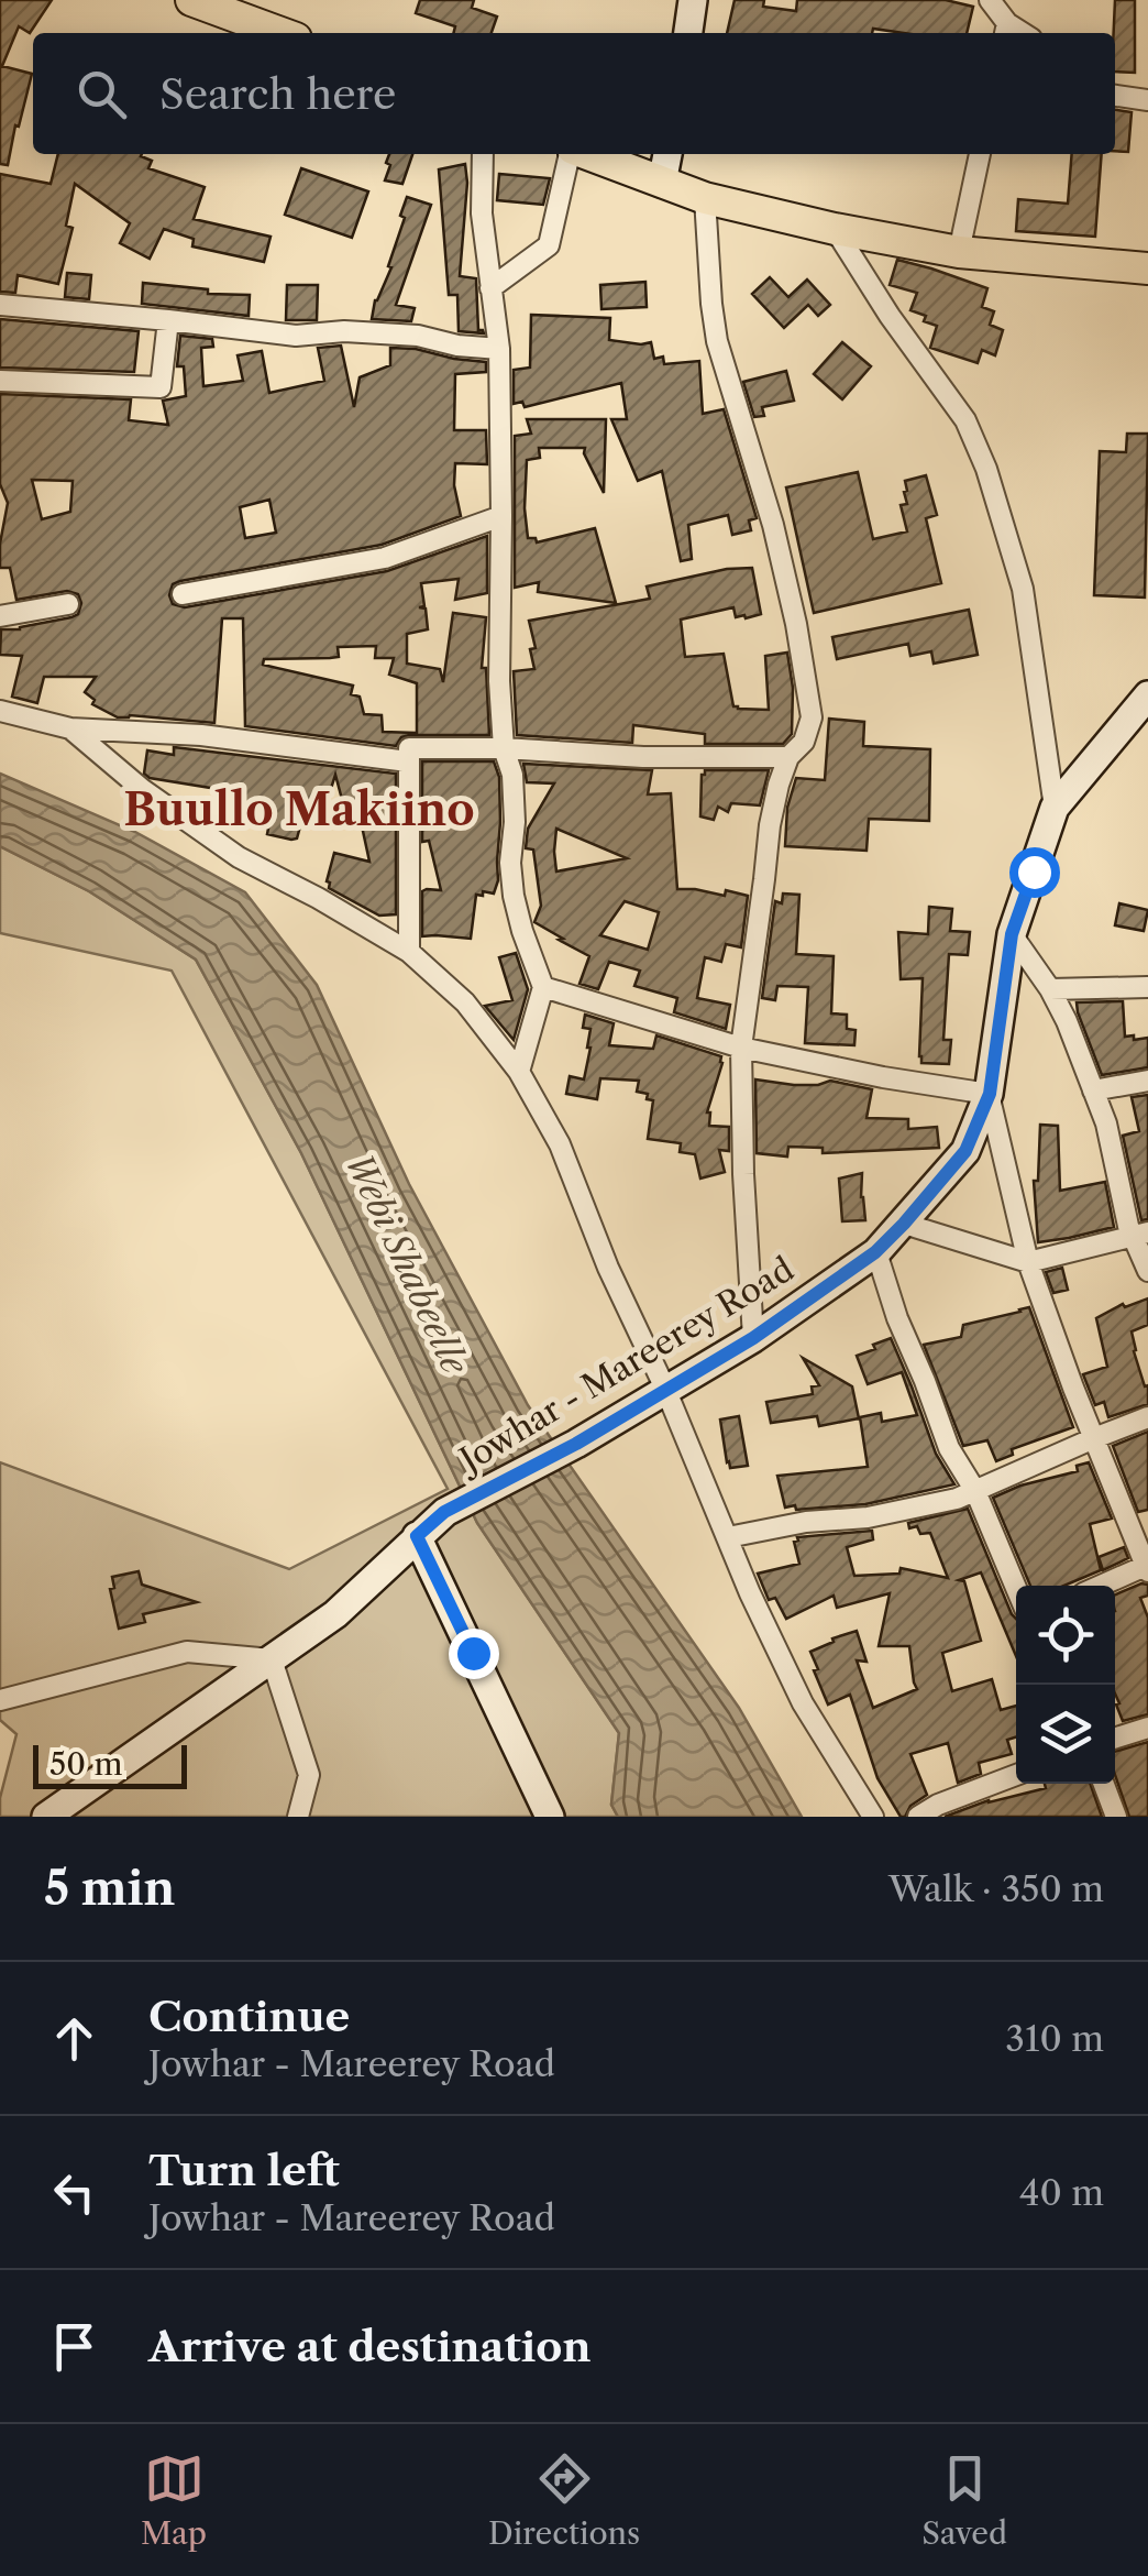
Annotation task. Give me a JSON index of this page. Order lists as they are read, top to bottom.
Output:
{
  "streets": {
    "street": ["Jowhar - Mareerey Road"]
  },
  "districts": ["Buullo Makiino"],
  "water": ["Webi Shabeelle"],
  "scale_bar": "50 m",
  "page": {
    "search": "Search here",
    "scale": "50 m",
    "heading": ["5 min", "Walk · 350 m"],
    "list": [
      ["Continue", "Jowhar - Mareerey Road", "310 m"],
      ["Turn left", "Jowhar - Mareerey Road", "40 m"],
      "Arrive at destination"
    ],
    "nav": ["Map", "Directions", "Saved"]
  }
}
